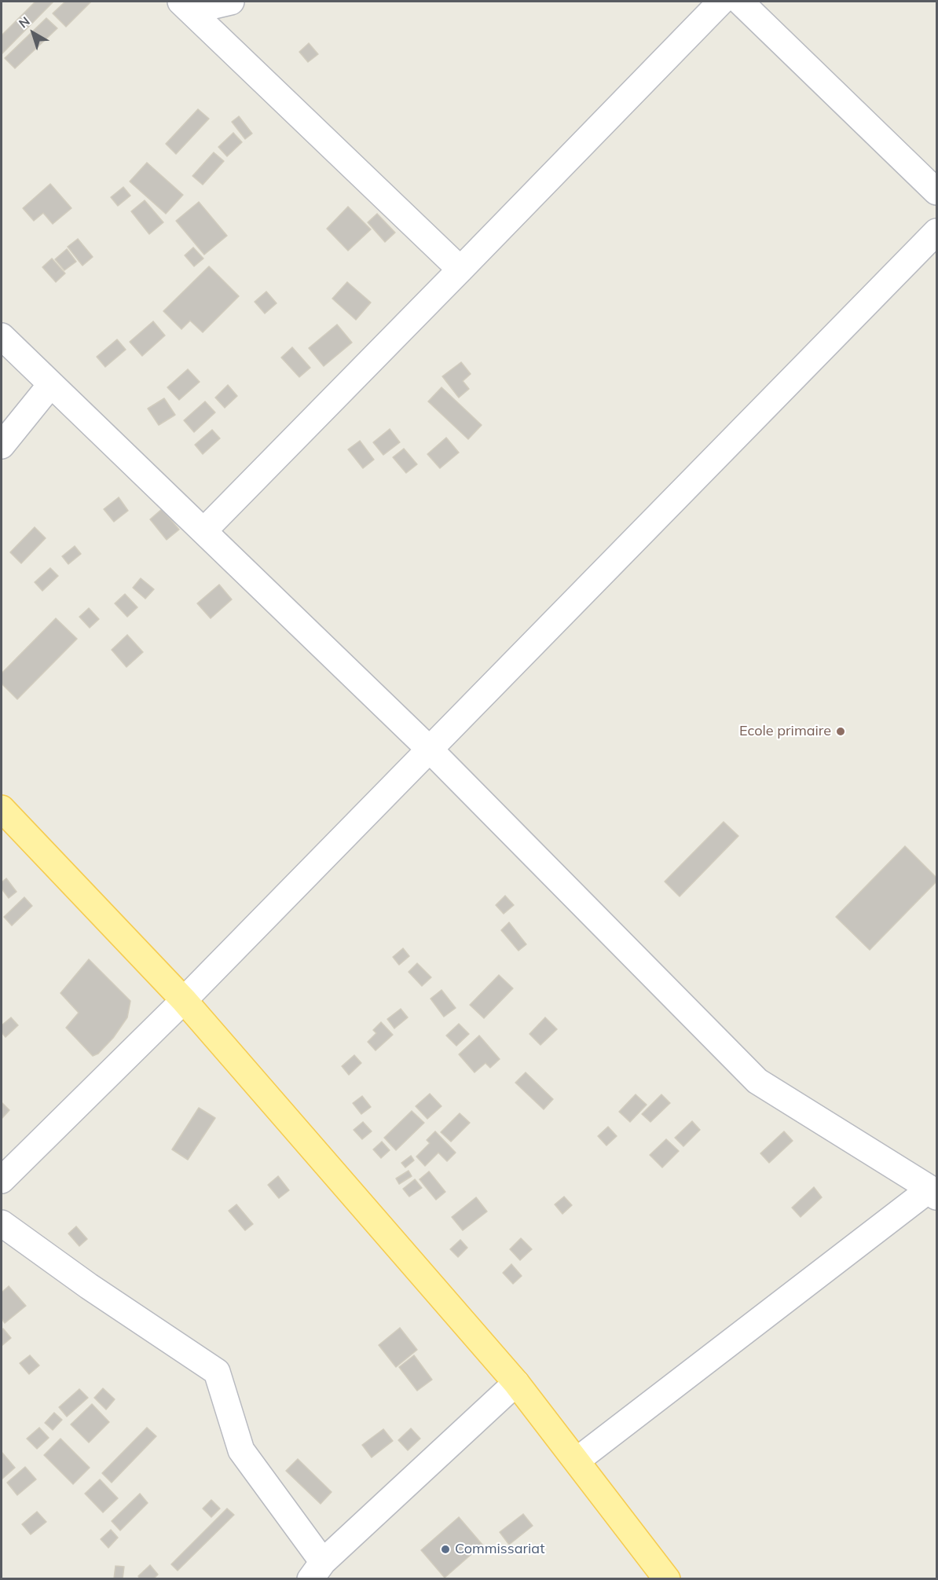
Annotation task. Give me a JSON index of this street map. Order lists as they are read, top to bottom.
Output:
{
  "places": ["Ecole primaire", "Commissariat"],
  "north": "top left"
}
